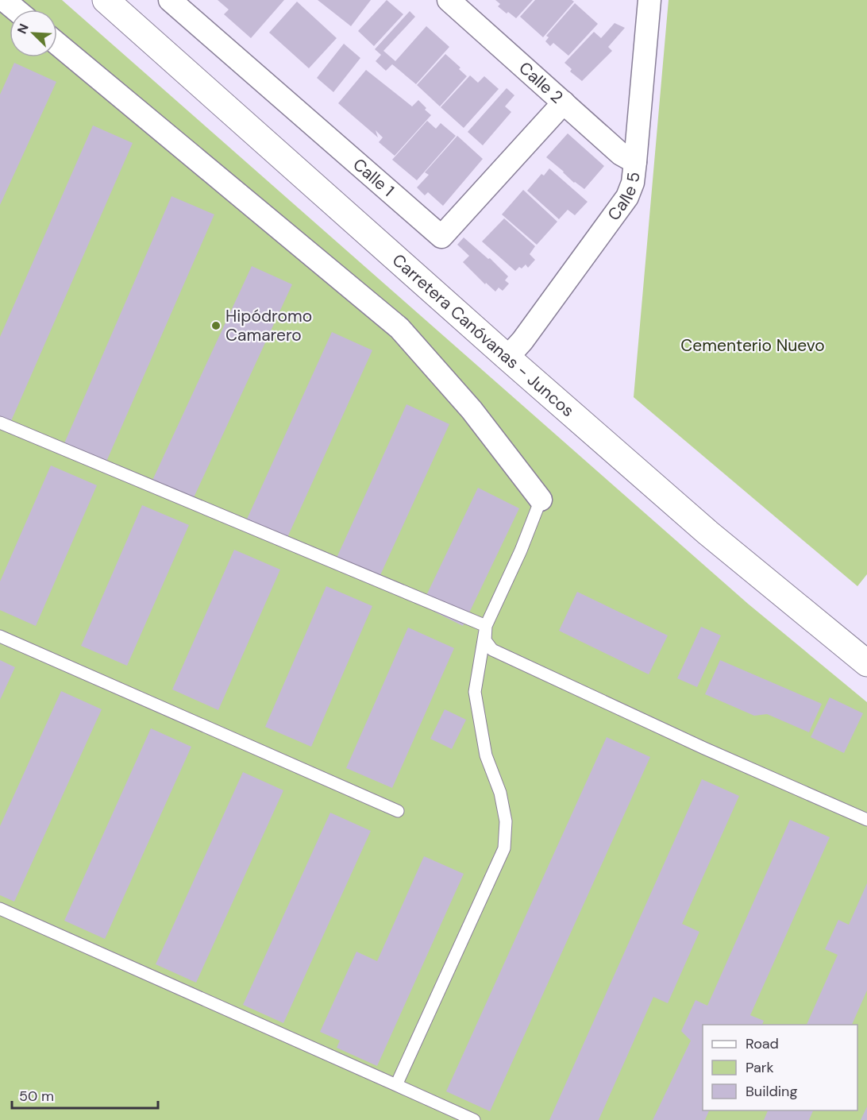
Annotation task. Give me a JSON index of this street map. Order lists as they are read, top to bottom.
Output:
{
  "streets": {
    "main road": ["Carretera Canóvanas - Juncos"],
    "street": ["Calle 2", "Calle 1", "Calle 5"]
  },
  "crossings": [
    ["Calle 2", "Calle 1"],
    ["Calle 2", "Calle 5"],
    ["Calle 5", "Carretera Canóvanas - Juncos"]
  ],
  "parks": ["Cementerio Nuevo"],
  "places": ["Hipódromo Camarero"],
  "legend": ["Road", "Park", "Building"],
  "scale_bar": "50 m",
  "north": "top left"
}
